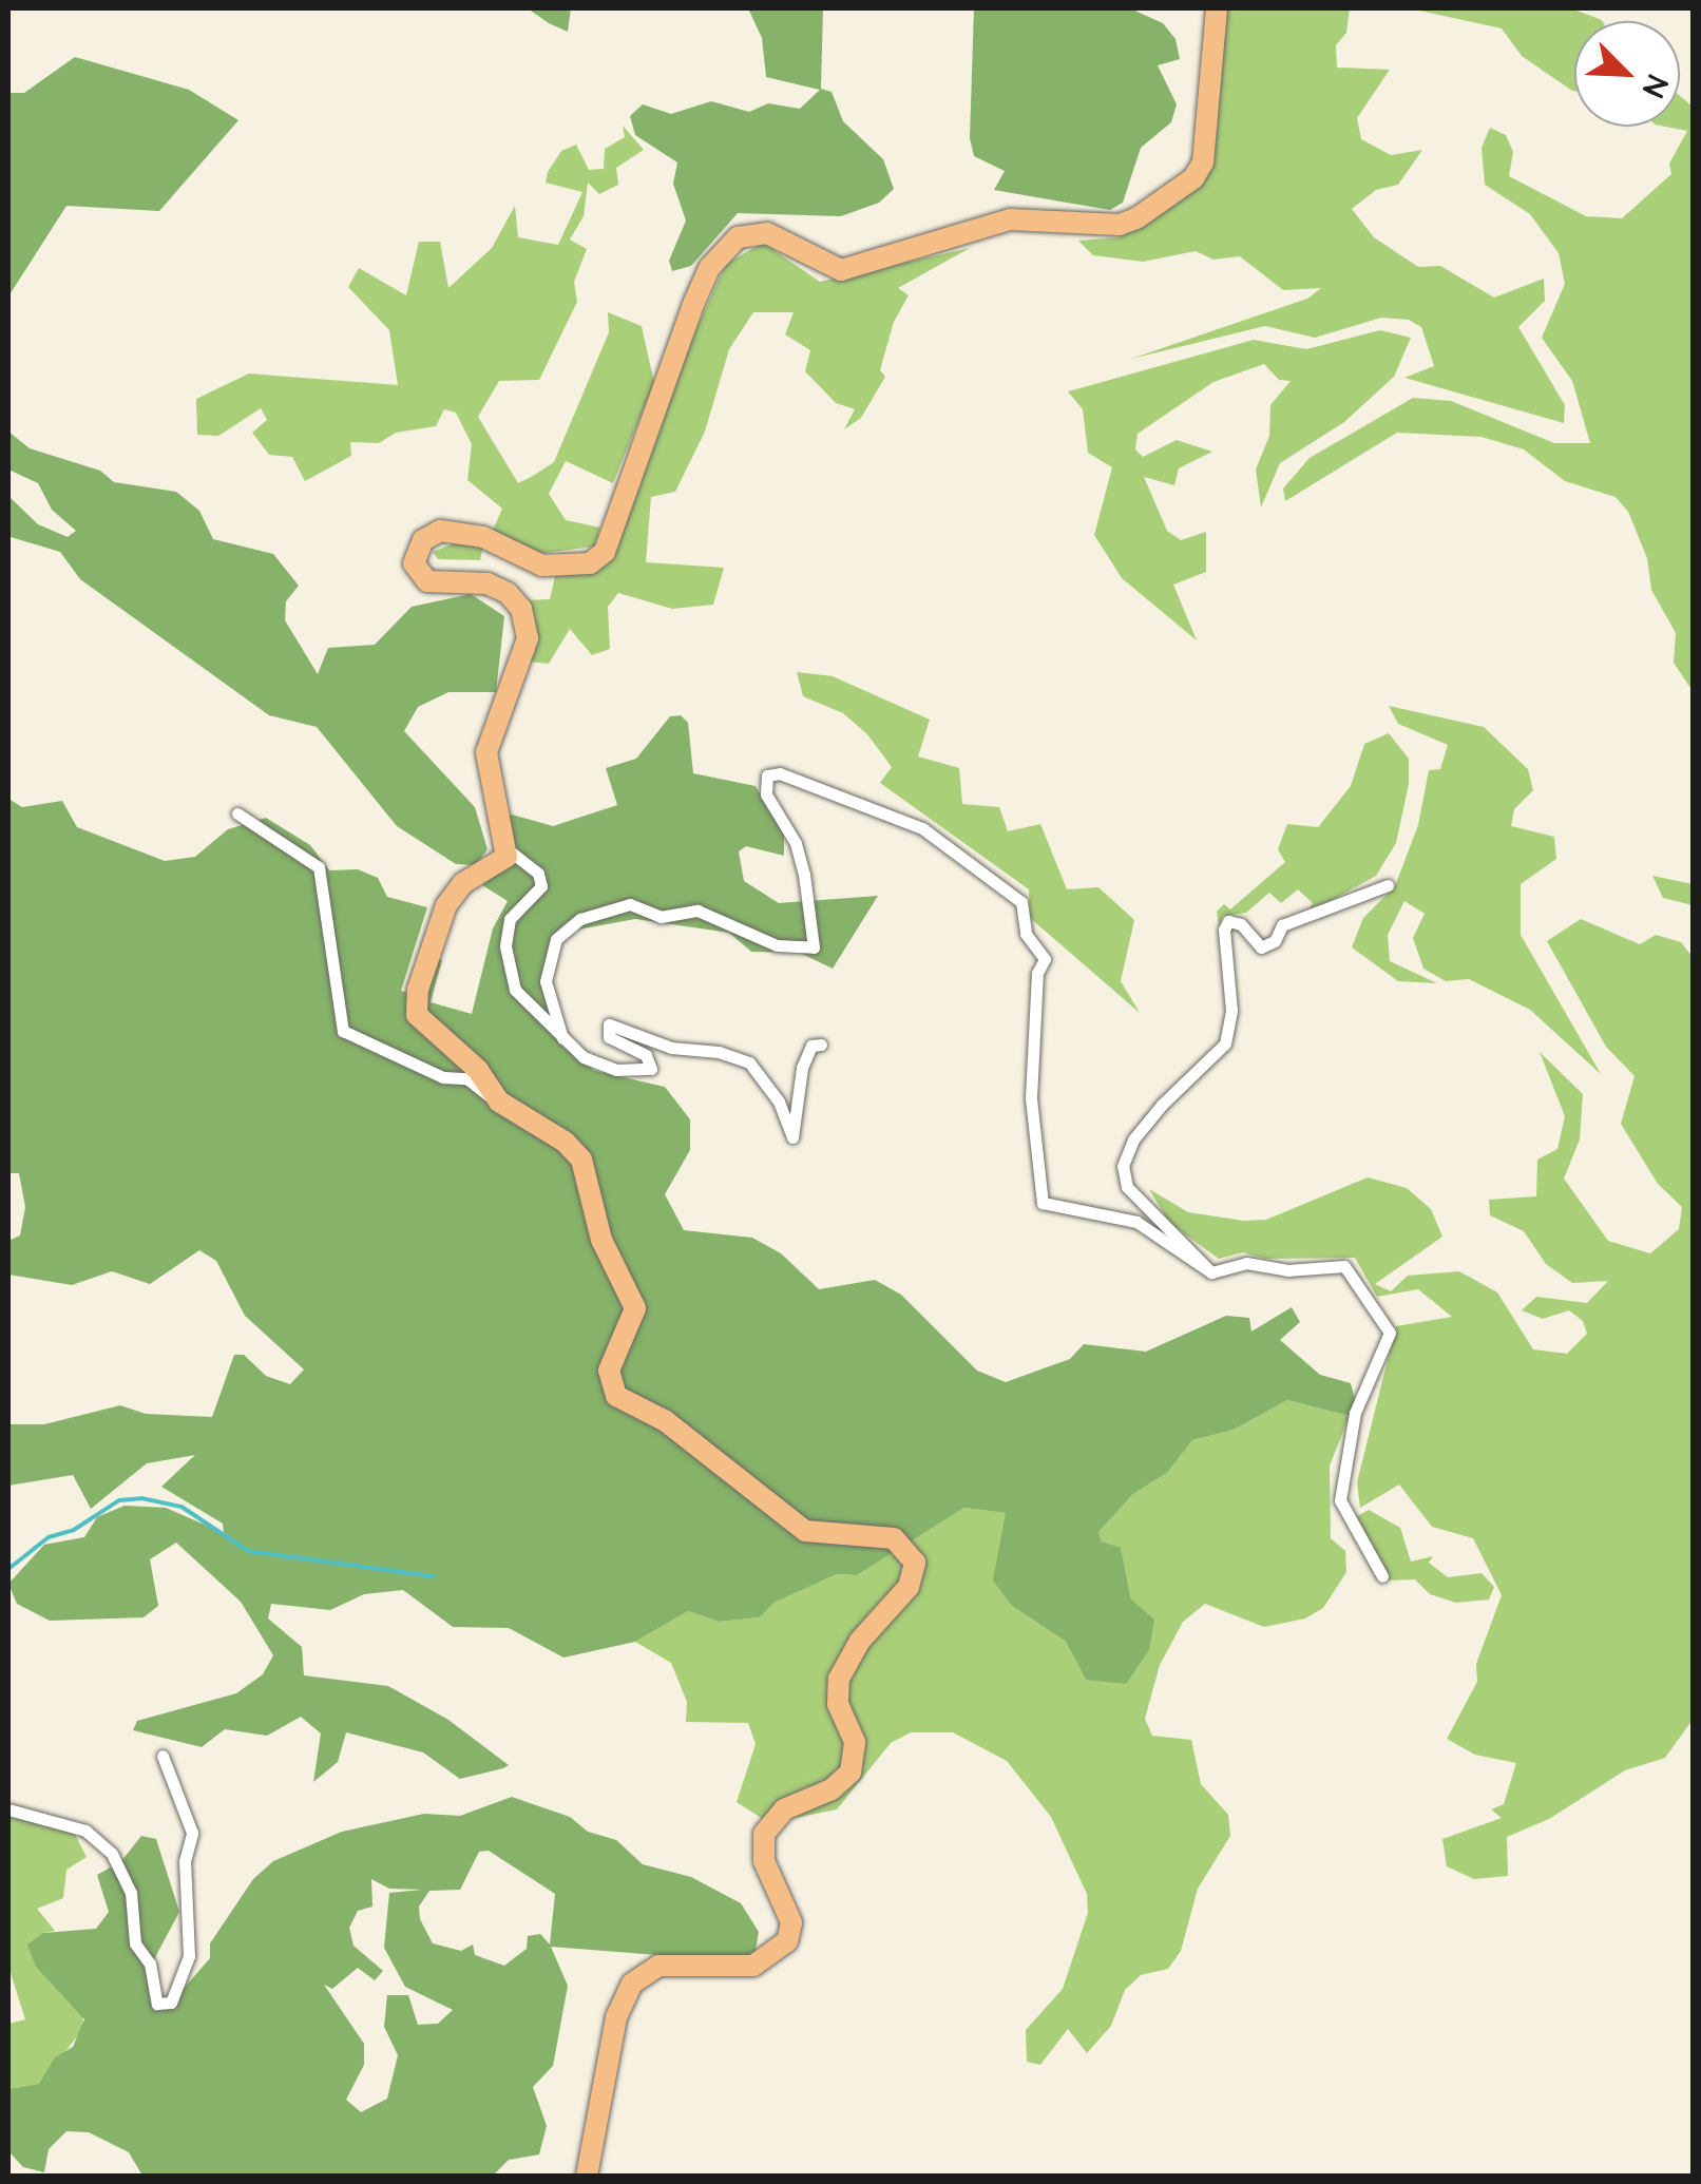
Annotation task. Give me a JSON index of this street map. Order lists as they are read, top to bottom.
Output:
{
  "north": "bottom right"
}
